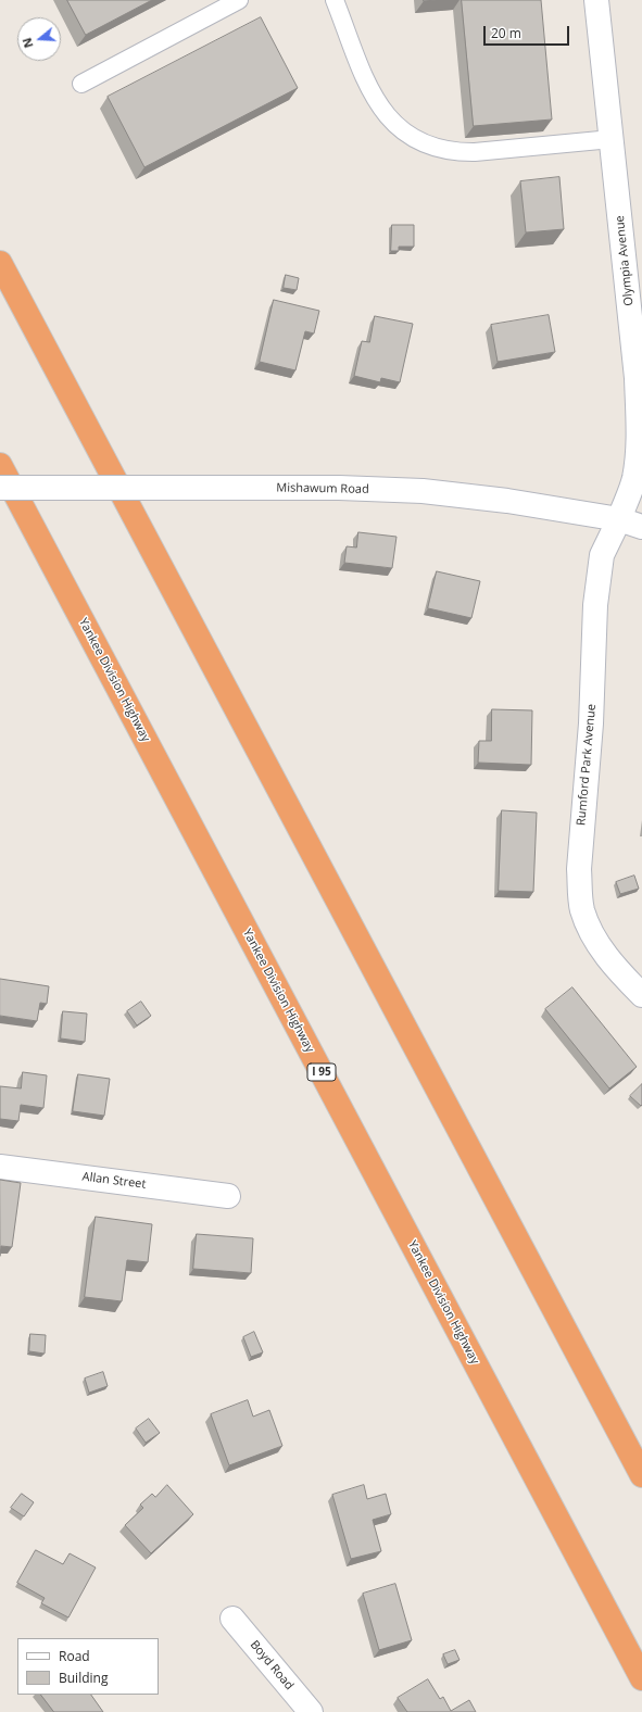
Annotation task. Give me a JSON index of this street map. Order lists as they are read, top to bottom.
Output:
{
  "streets": {
    "highway": ["Yankee Division Highway", "I 95"],
    "main road": [
      "Olympia Avenue",
      "Mishawum Road",
      "Rumford Park Avenue",
      "Allan Street",
      "Boyd Road"
    ]
  },
  "crossings": [
    ["Olympia Avenue", "Mishawum Road"],
    ["Olympia Avenue", "Rumford Park Avenue"],
    ["Mishawum Road", "Rumford Park Avenue"]
  ],
  "legend": ["Road", "Building"],
  "scale_bar": "20 m",
  "north": "left"
}
